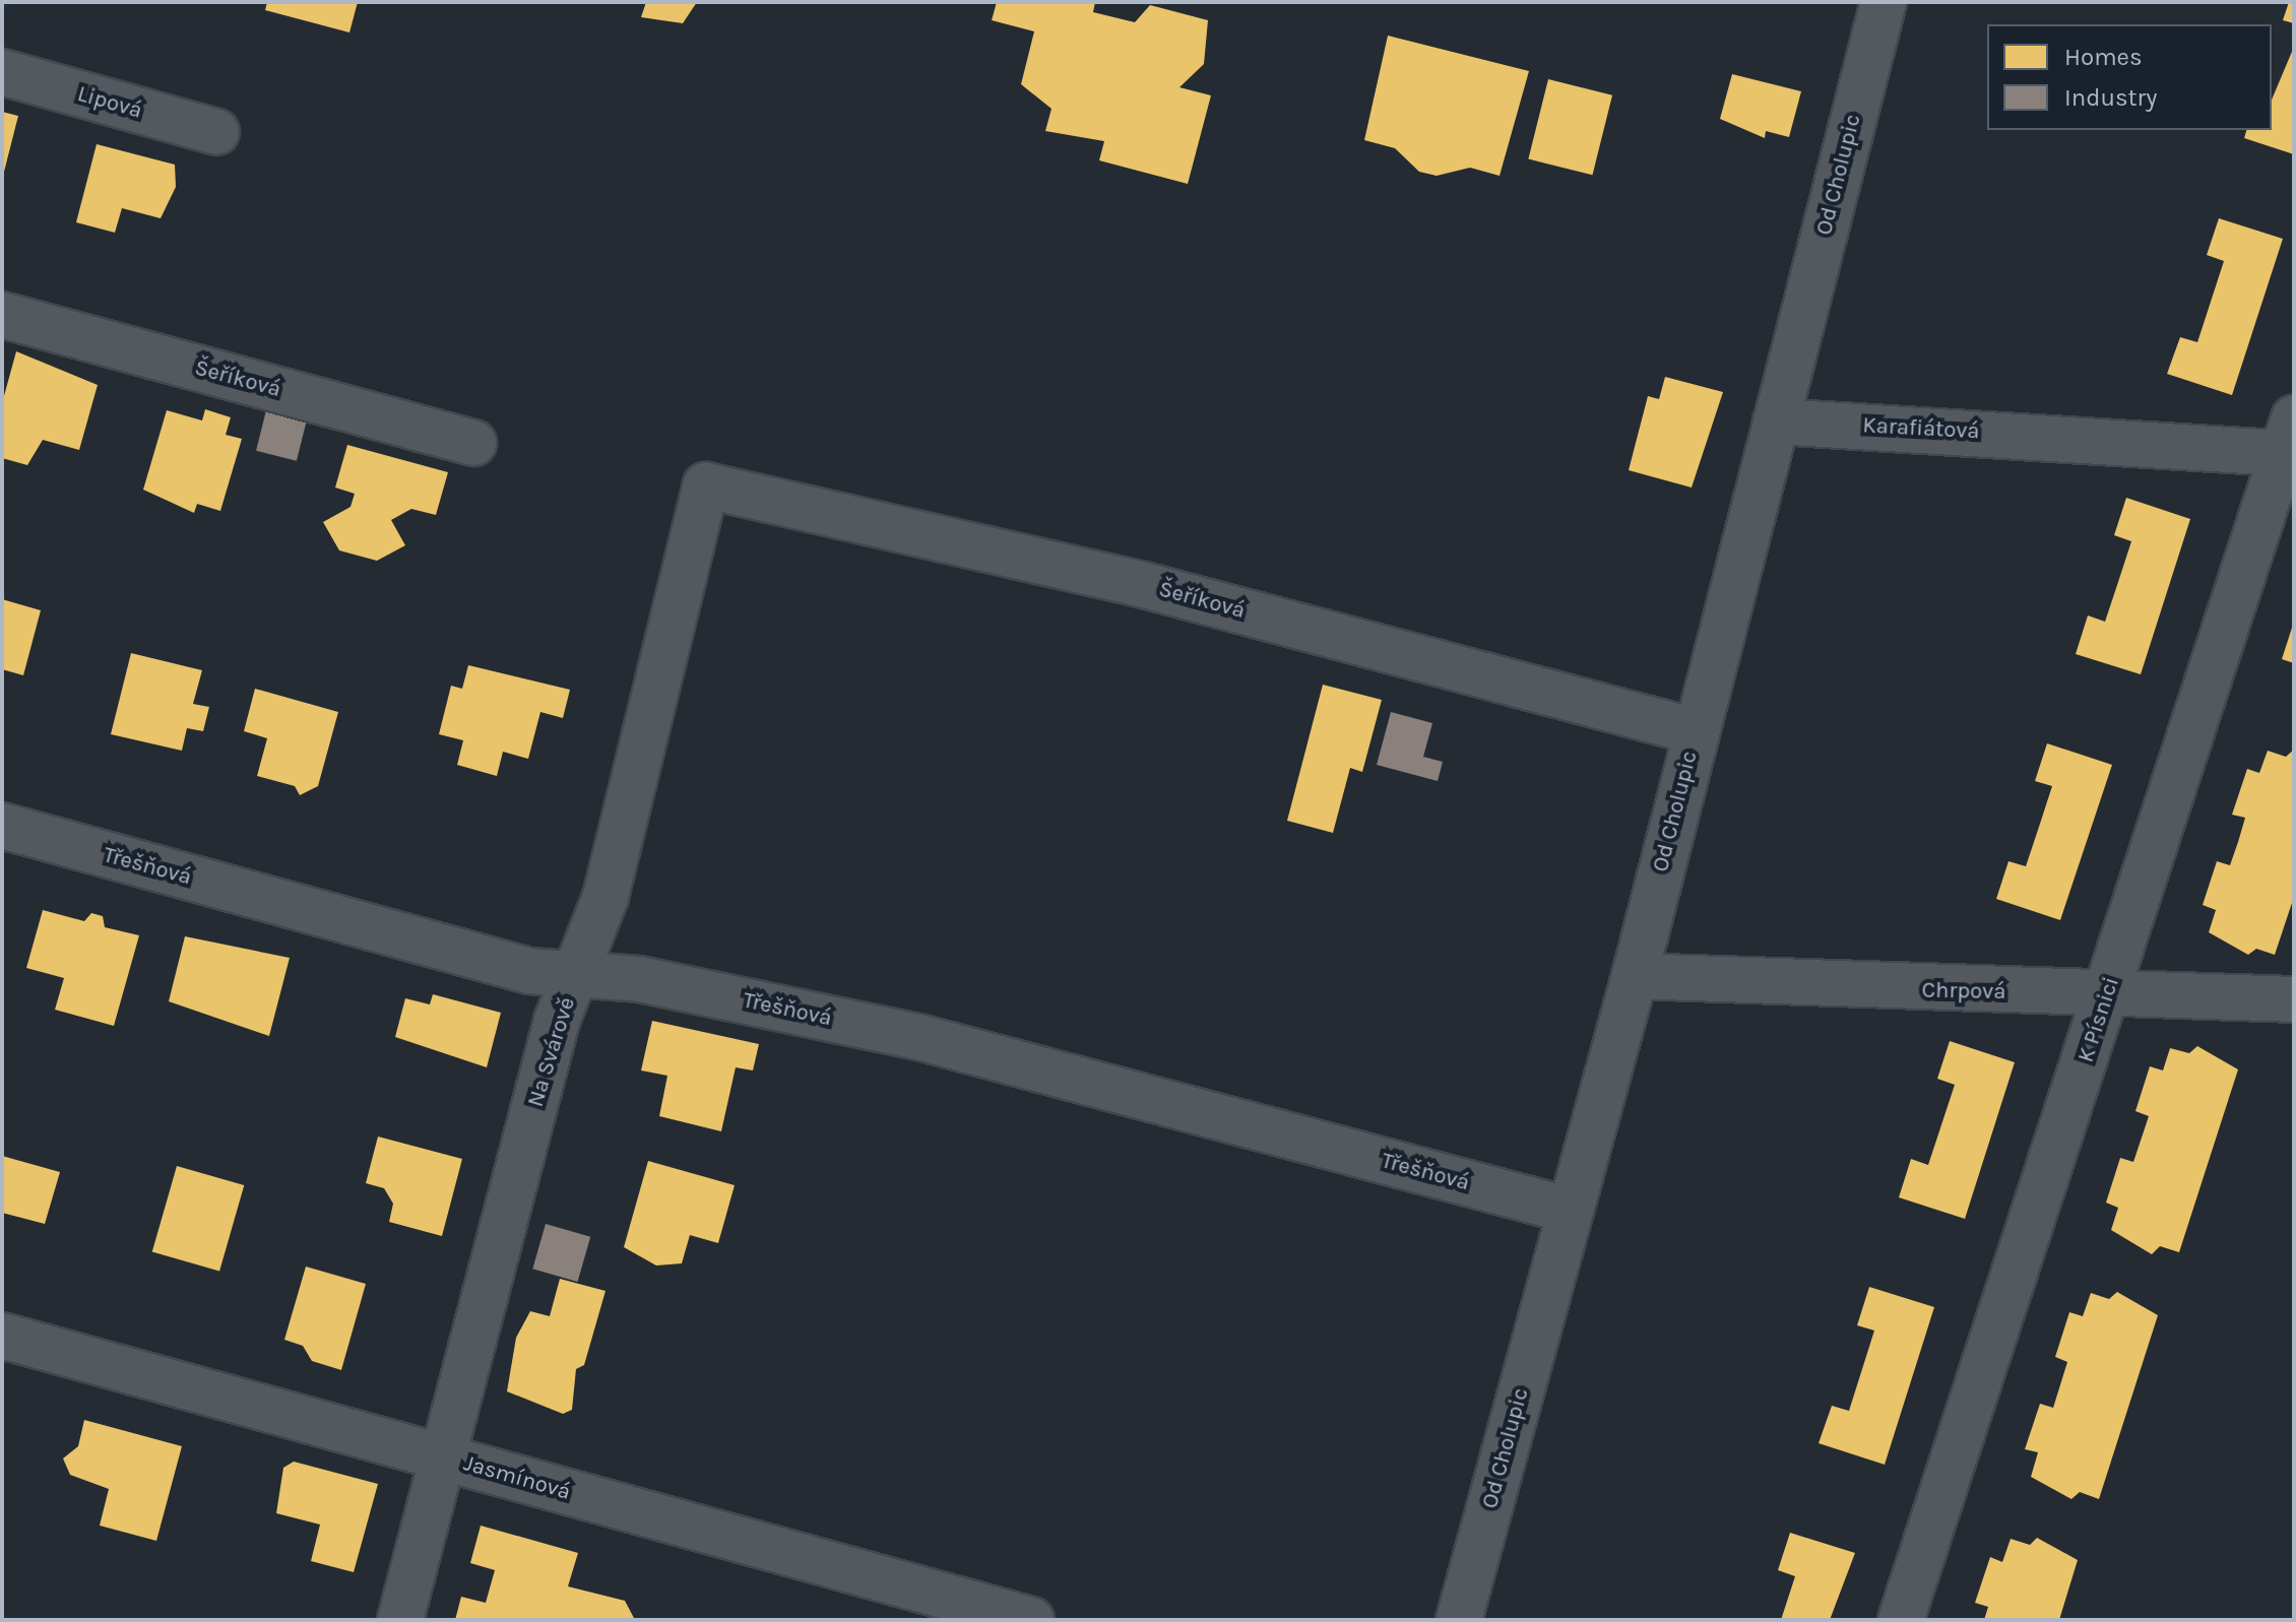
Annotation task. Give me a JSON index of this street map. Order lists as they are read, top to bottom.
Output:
{
  "streets": {
    "street": [
      "Lipová",
      "Od Cholupic",
      "Šeříková",
      "Karafiátová",
      "Třešňová",
      "Chrpová",
      "K Písnici",
      "Na Svárově",
      "Jasmínová"
    ]
  },
  "crossings": [
    ["Od Cholupic", "Šeříková"],
    ["Od Cholupic", "Karafiátová"],
    ["Od Cholupic", "Třešňová"],
    ["Od Cholupic", "Chrpová"],
    ["Šeříková", "Na Svárově"],
    ["Karafiátová", "K Písnici"],
    ["Třešňová", "Na Svárově"],
    ["Chrpová", "K Písnici"],
    ["Na Svárově", "Jasmínová"]
  ],
  "legend": ["Homes", "Industry"]
}
